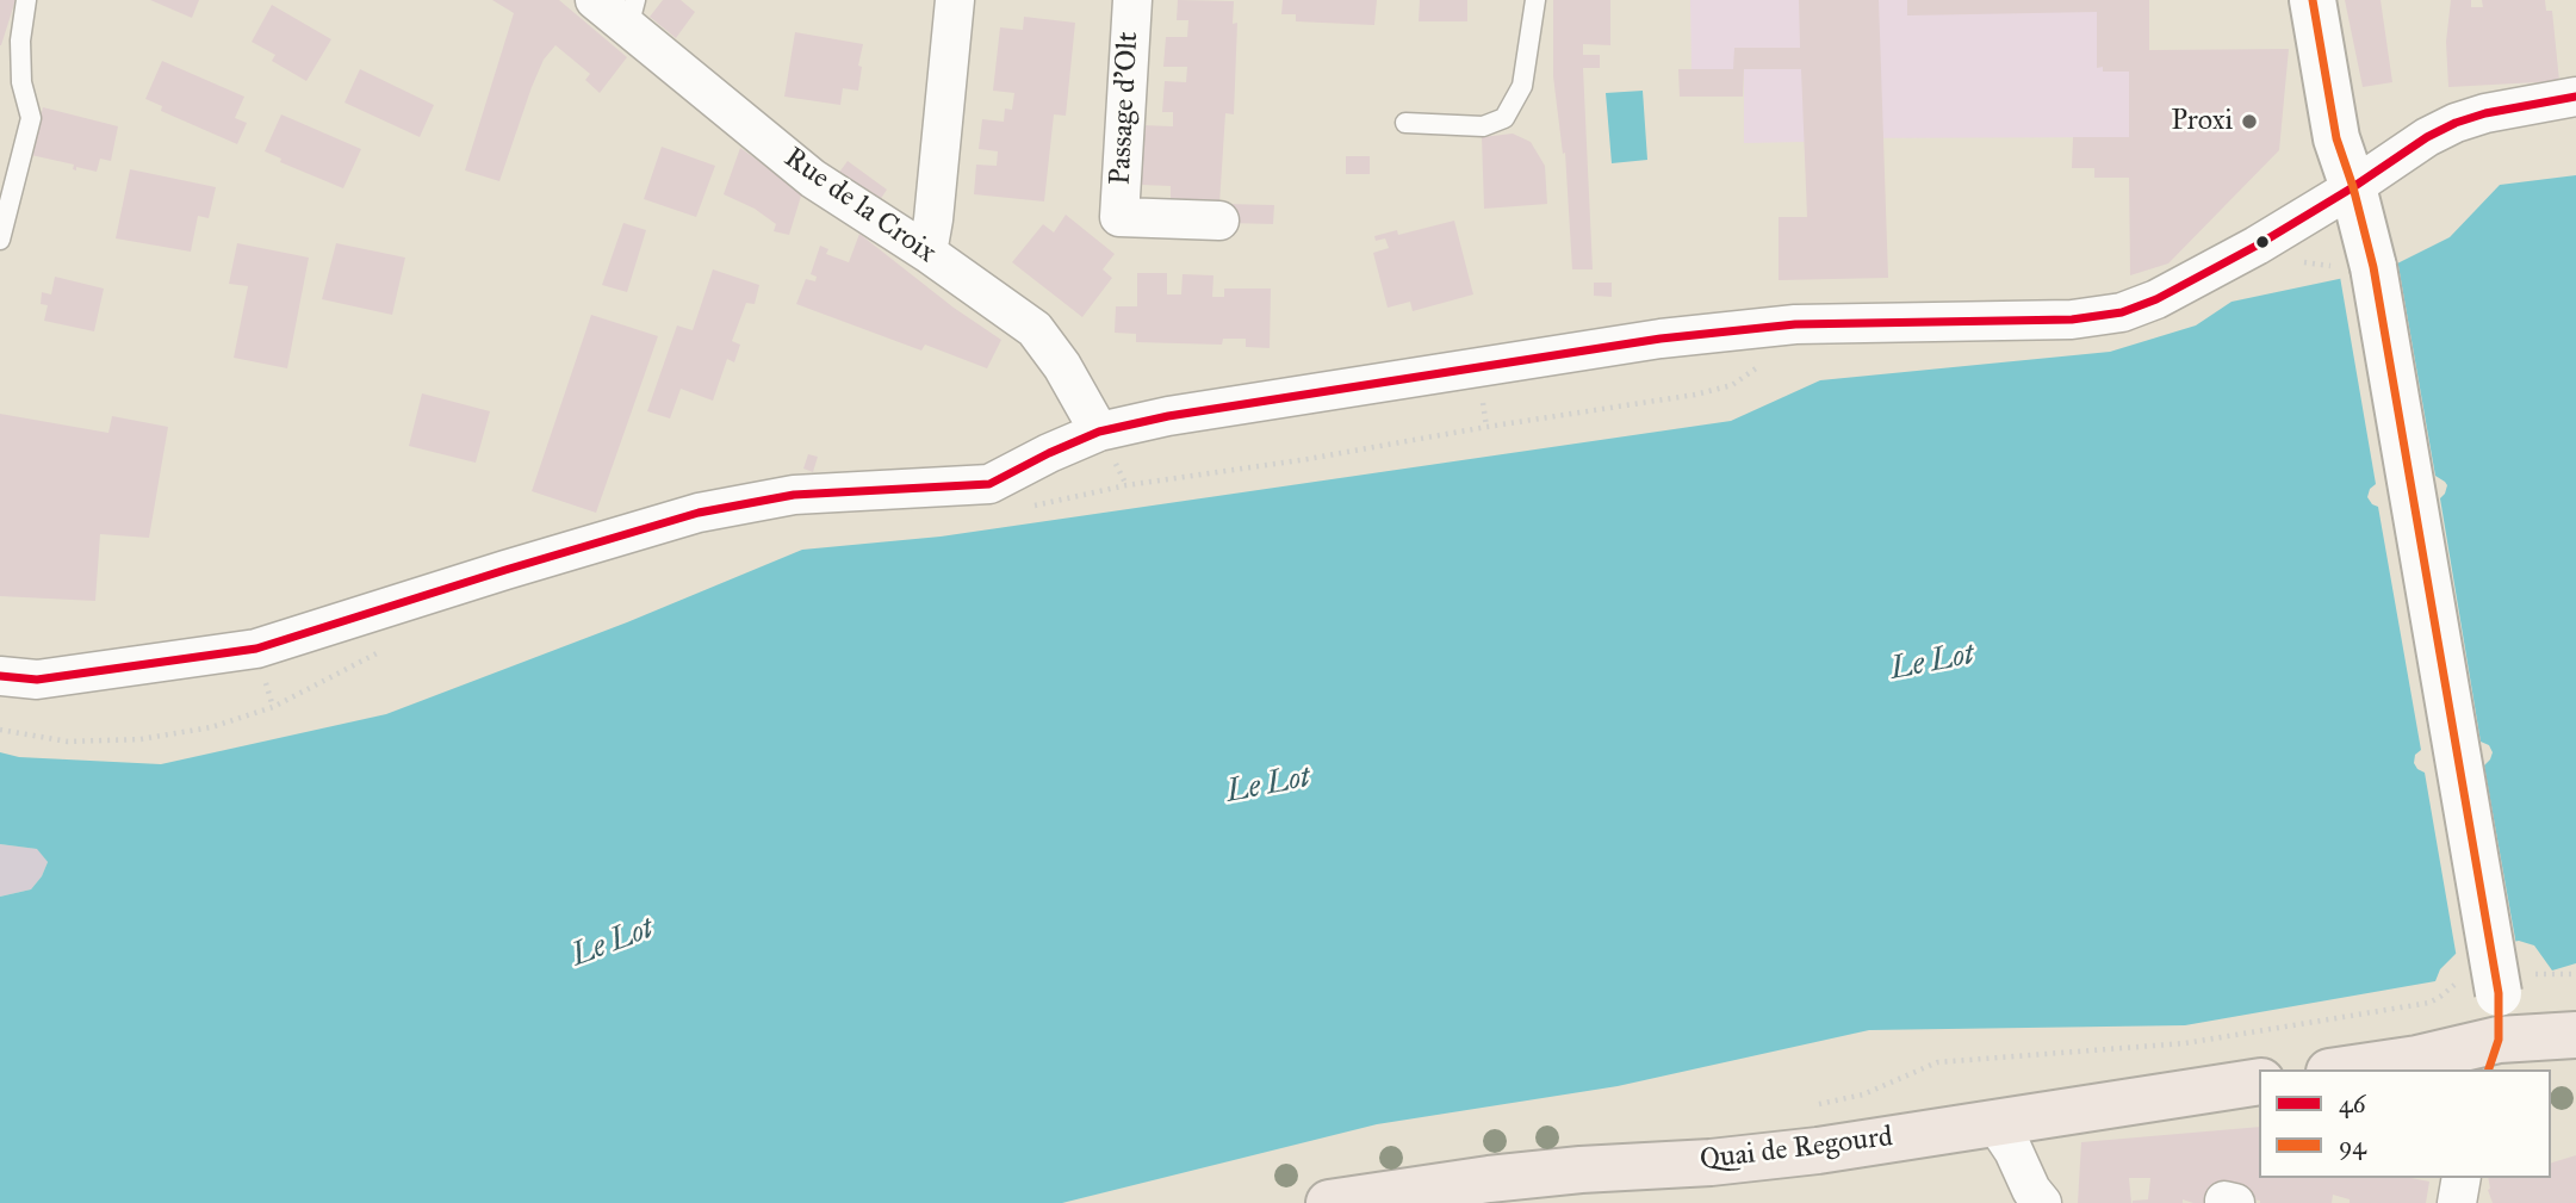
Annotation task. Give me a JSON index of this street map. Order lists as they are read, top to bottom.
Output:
{
  "streets": {
    "main road": ["Quai de Regourd"],
    "street": ["Passage d'Olt", "Rue de la Croix"]
  },
  "water": ["Le Lot"],
  "places": ["Proxi"],
  "lines": ["transit line 94", "transit line 46"],
  "legend": ["46", "94"]
}
